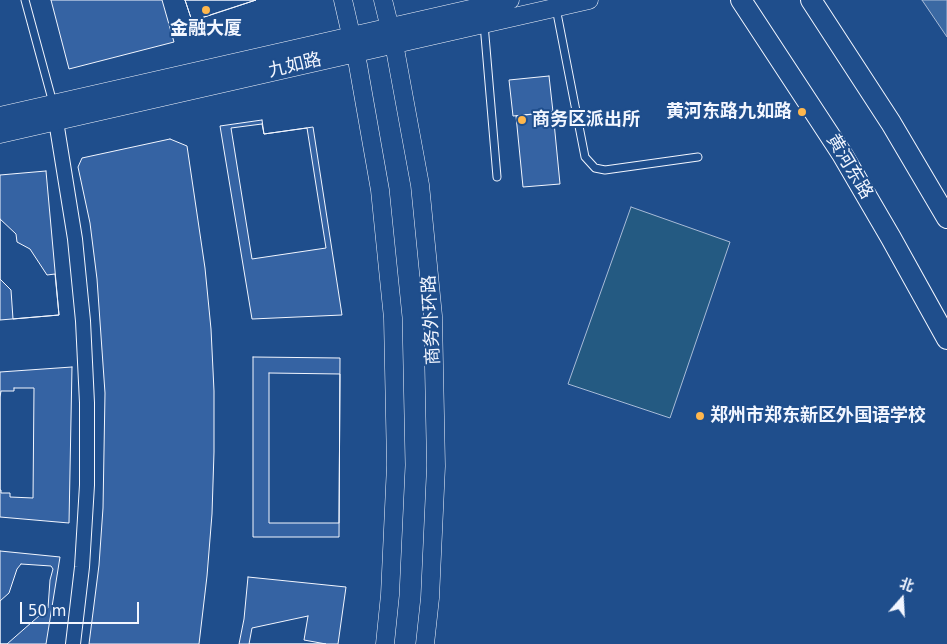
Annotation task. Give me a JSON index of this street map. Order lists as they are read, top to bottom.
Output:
{
  "streets": {
    "main road": ["黄河东路"],
    "street": ["九如路", "商务外环路"]
  },
  "crossings": [
    ["九如路", "商务外环路"]
  ],
  "places": [
    "金融大厦",
    "黄河东路九如路",
    "商务区派出所",
    "郑州市郑东新区外国语学校"
  ],
  "scale_bar": "50 m",
  "north": "top"
}
